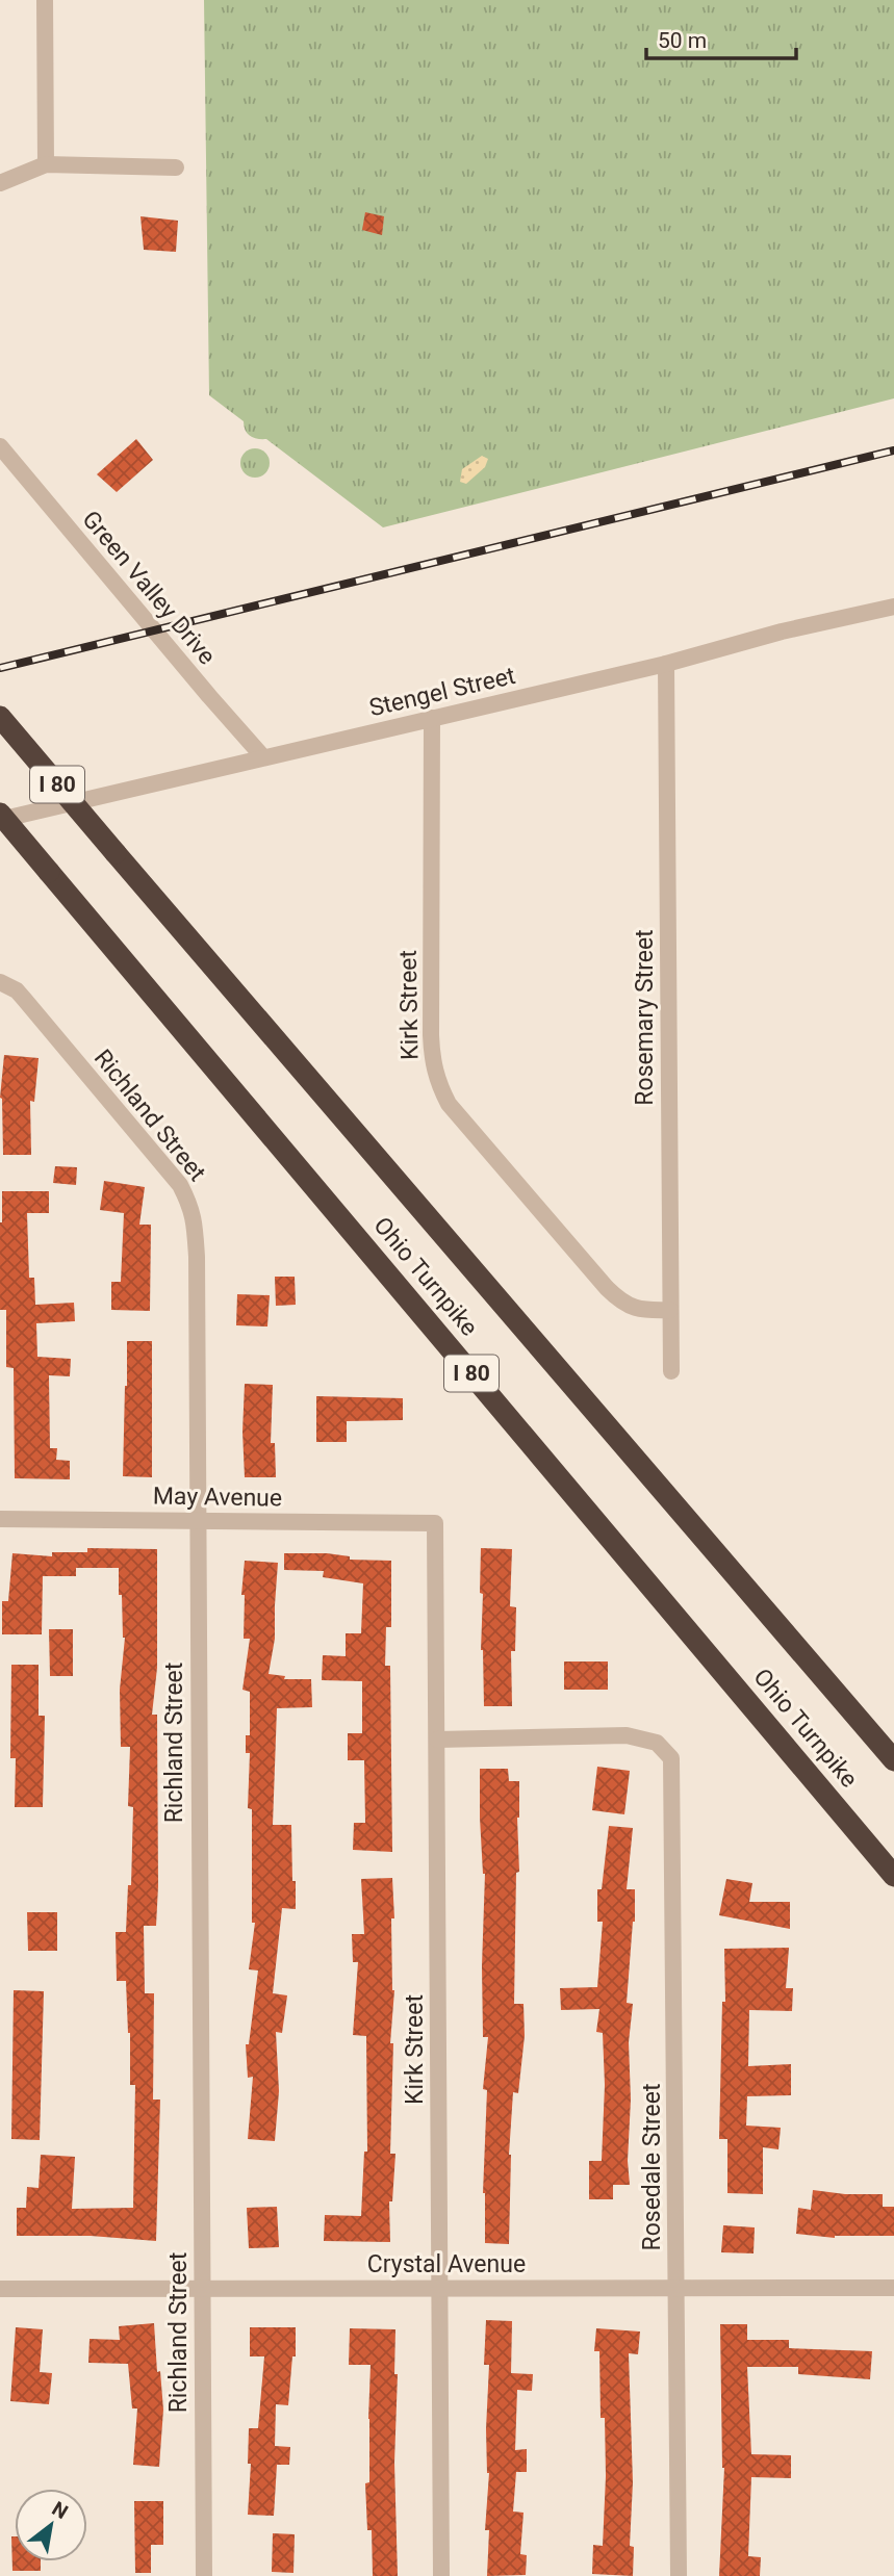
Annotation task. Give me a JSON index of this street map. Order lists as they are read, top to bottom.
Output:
{
  "streets": {
    "highway": ["I 80", "Ohio Turnpike"],
    "street": [
      "Green Valley Drive",
      "Stengel Street",
      "Kirk Street",
      "Rosemary Street",
      "Richland Street",
      "May Avenue",
      "Rosedale Street",
      "Crystal Avenue"
    ]
  },
  "crossings": [
    ["Green Valley Drive", "Stengel Street"],
    ["Stengel Street", "Kirk Street"],
    ["Stengel Street", "Rosemary Street"],
    ["Kirk Street", "Rosemary Street"],
    ["Kirk Street", "May Avenue"],
    ["Kirk Street", "Rosedale Street"],
    ["Kirk Street", "Crystal Avenue"],
    ["Richland Street", "May Avenue"],
    ["Richland Street", "Crystal Avenue"],
    ["Rosedale Street", "Crystal Avenue"]
  ],
  "scale_bar": "50 m",
  "north": "top right"
}
